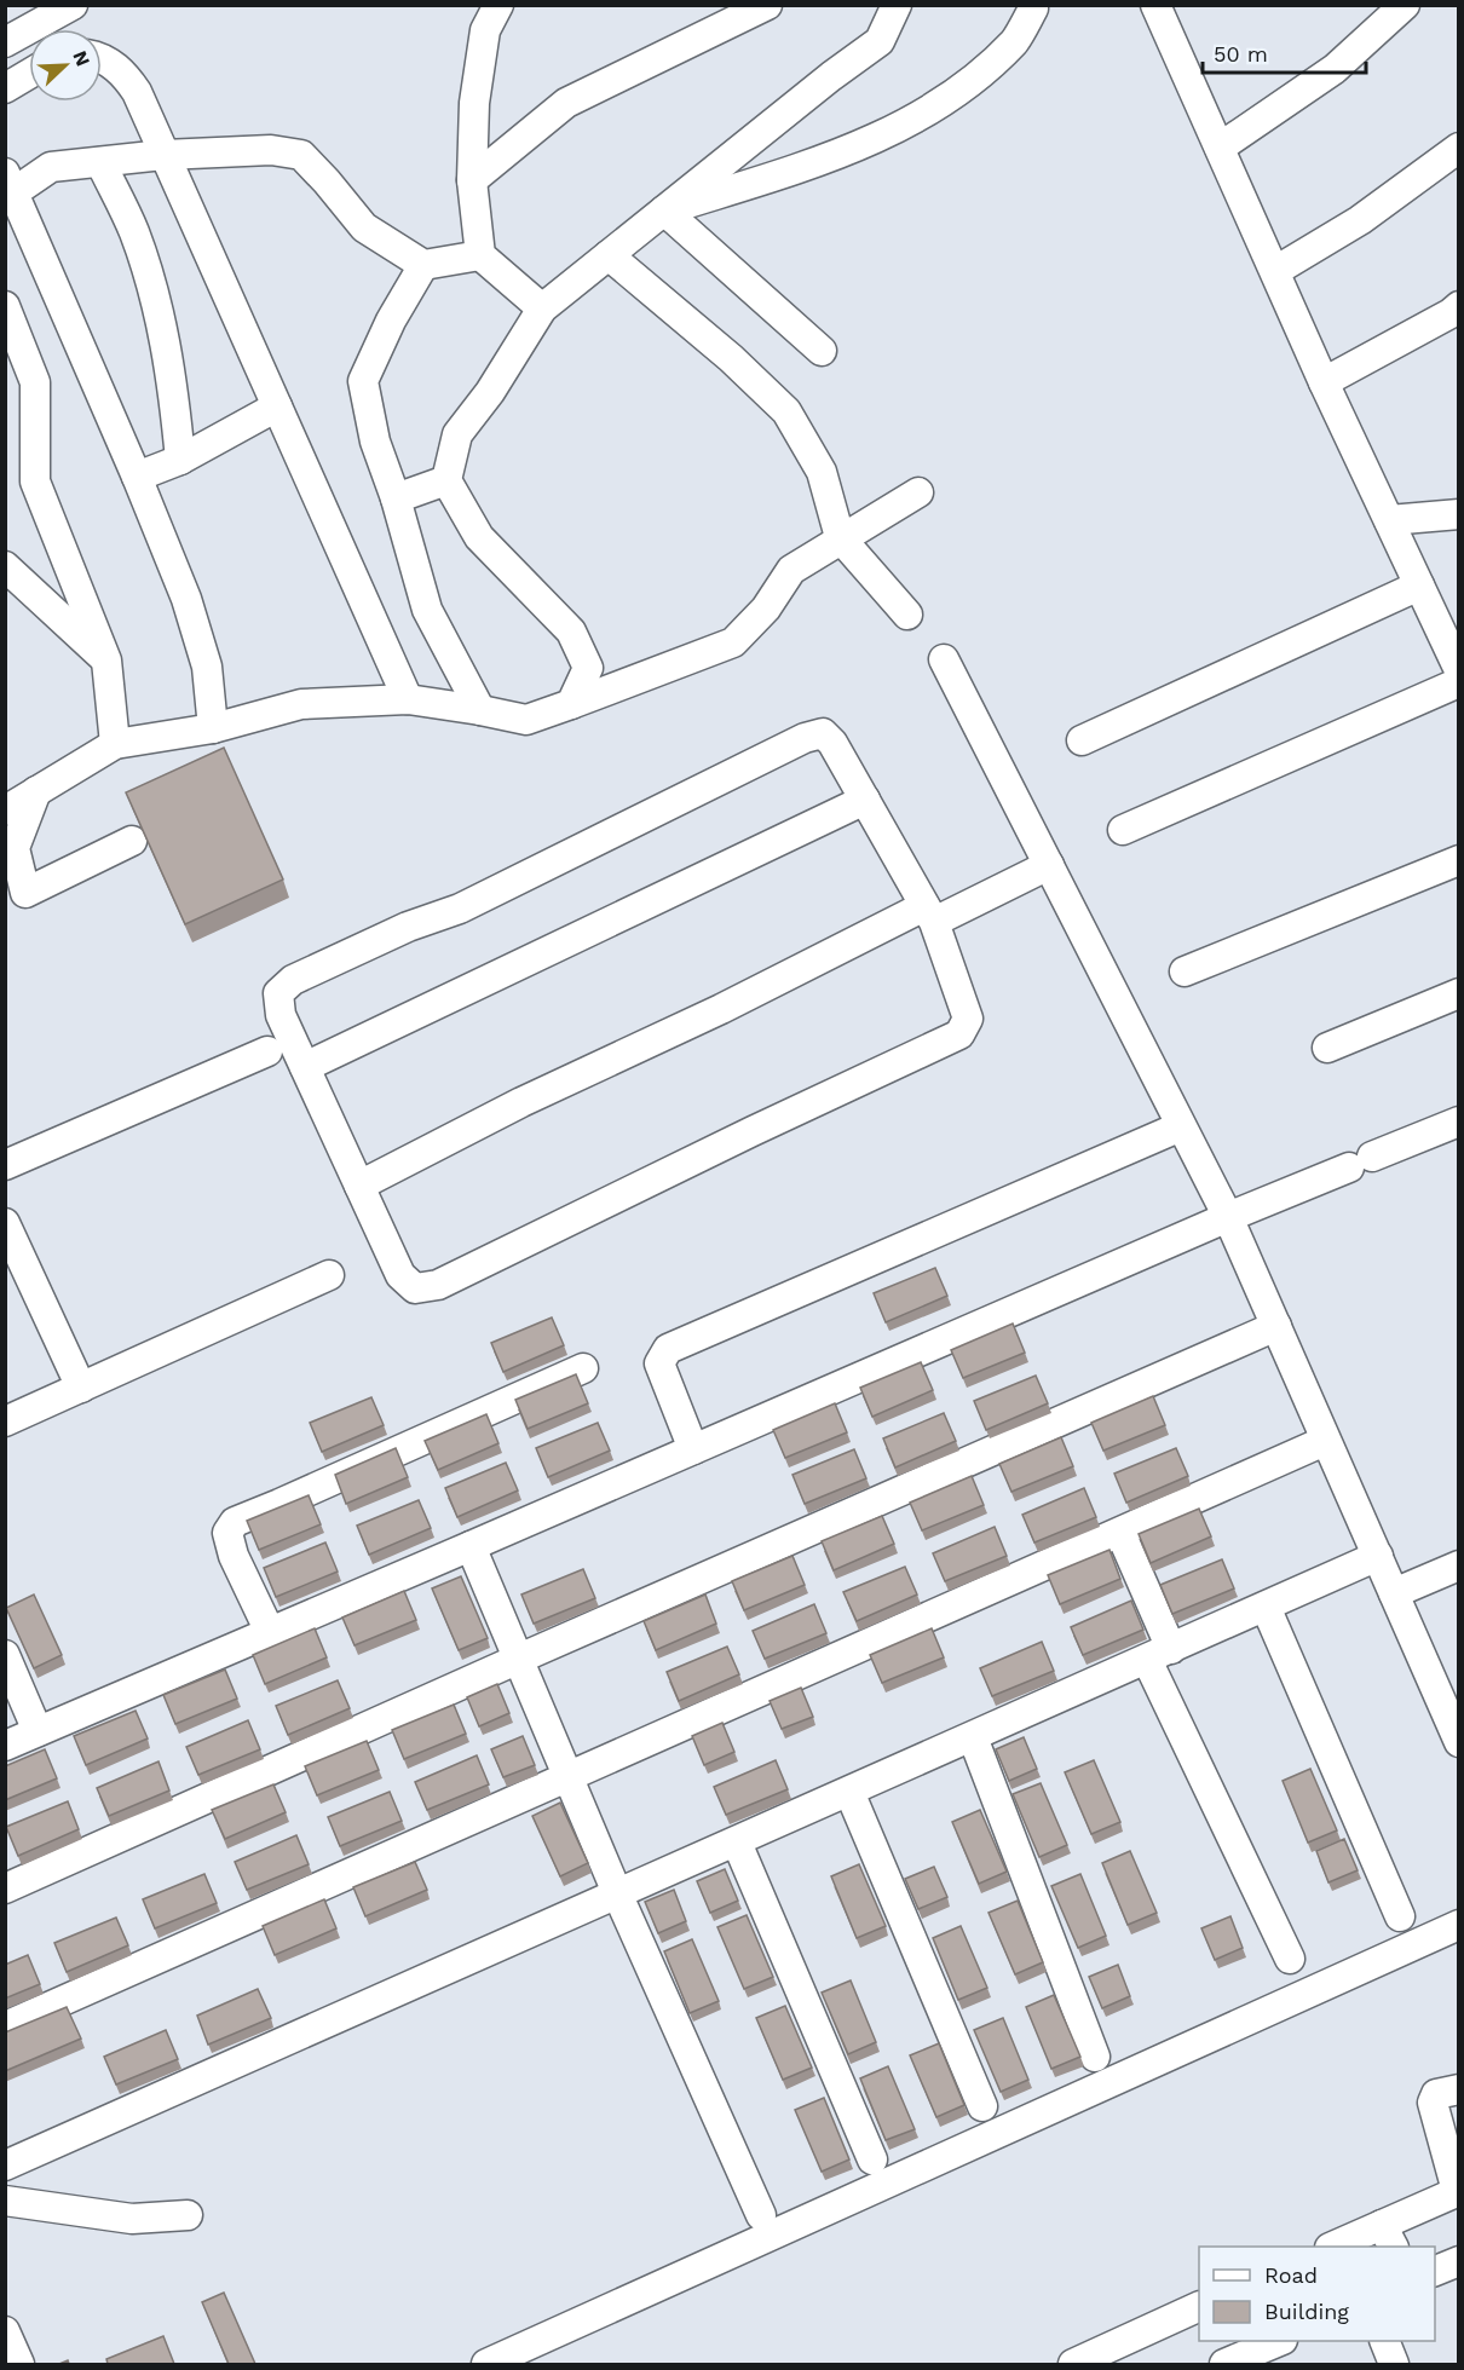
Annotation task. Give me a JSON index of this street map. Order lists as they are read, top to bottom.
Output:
{
  "legend": ["Road", "Building"],
  "scale_bar": "50 m",
  "north": "top right"
}
